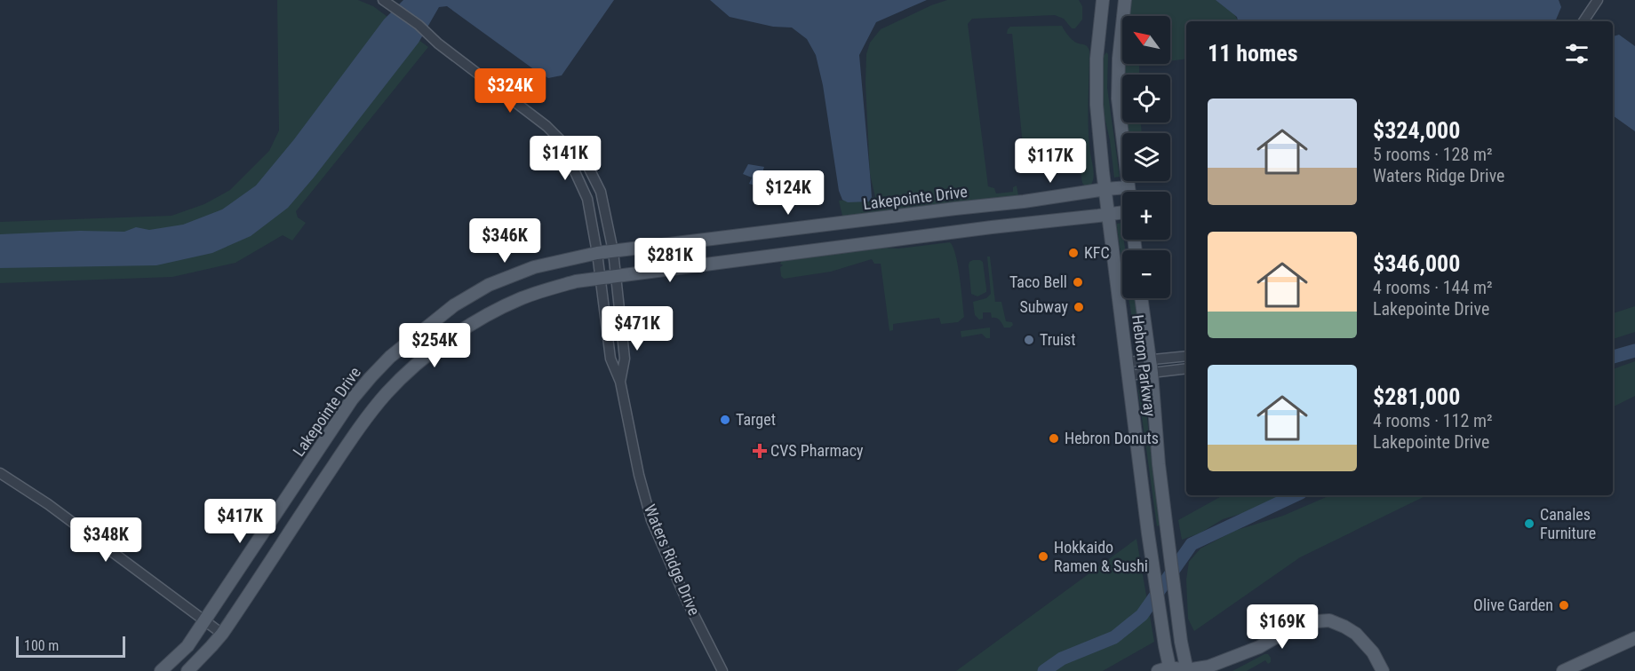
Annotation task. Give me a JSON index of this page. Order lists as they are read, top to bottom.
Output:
{
  "streets": {
    "main road": ["Lakepointe Drive", "Hebron Parkway"],
    "street": ["Waters Ridge Drive"]
  },
  "crossings": [
    ["Lakepointe Drive", "Hebron Parkway"],
    ["Lakepointe Drive", "Waters Ridge Drive"]
  ],
  "places": {
    "other": [
      "KFC",
      "Taco Bell",
      "Subway",
      "Truist",
      "Target",
      "Hebron Donuts",
      "Canales Furniture",
      "Hokkaido Ramen & Sushi",
      "Olive Garden"
    ],
    "health": ["CVS Pharmacy"]
  },
  "scale_bar": "100 m",
  "north": "top left",
  "page": {
    "map_buttons": ["+", "−"],
    "heading": "11 homes",
    "price": [
      "$324K",
      "$141K",
      "$117K",
      "$124K",
      "$346K",
      "$281K",
      "$471K",
      "$254K",
      "$417K",
      "$348K",
      "$169K"
    ],
    "list": [
      {
        "name": "$324,000",
        "note": "5 rooms · 128 m² · Waters Ridge Drive"
      },
      {
        "name": "$346,000",
        "note": "4 rooms · 144 m² · Lakepointe Drive"
      },
      {
        "name": "$281,000",
        "note": "4 rooms · 112 m² · Lakepointe Drive"
      }
    ],
    "scale": "100 m"
  }
}
